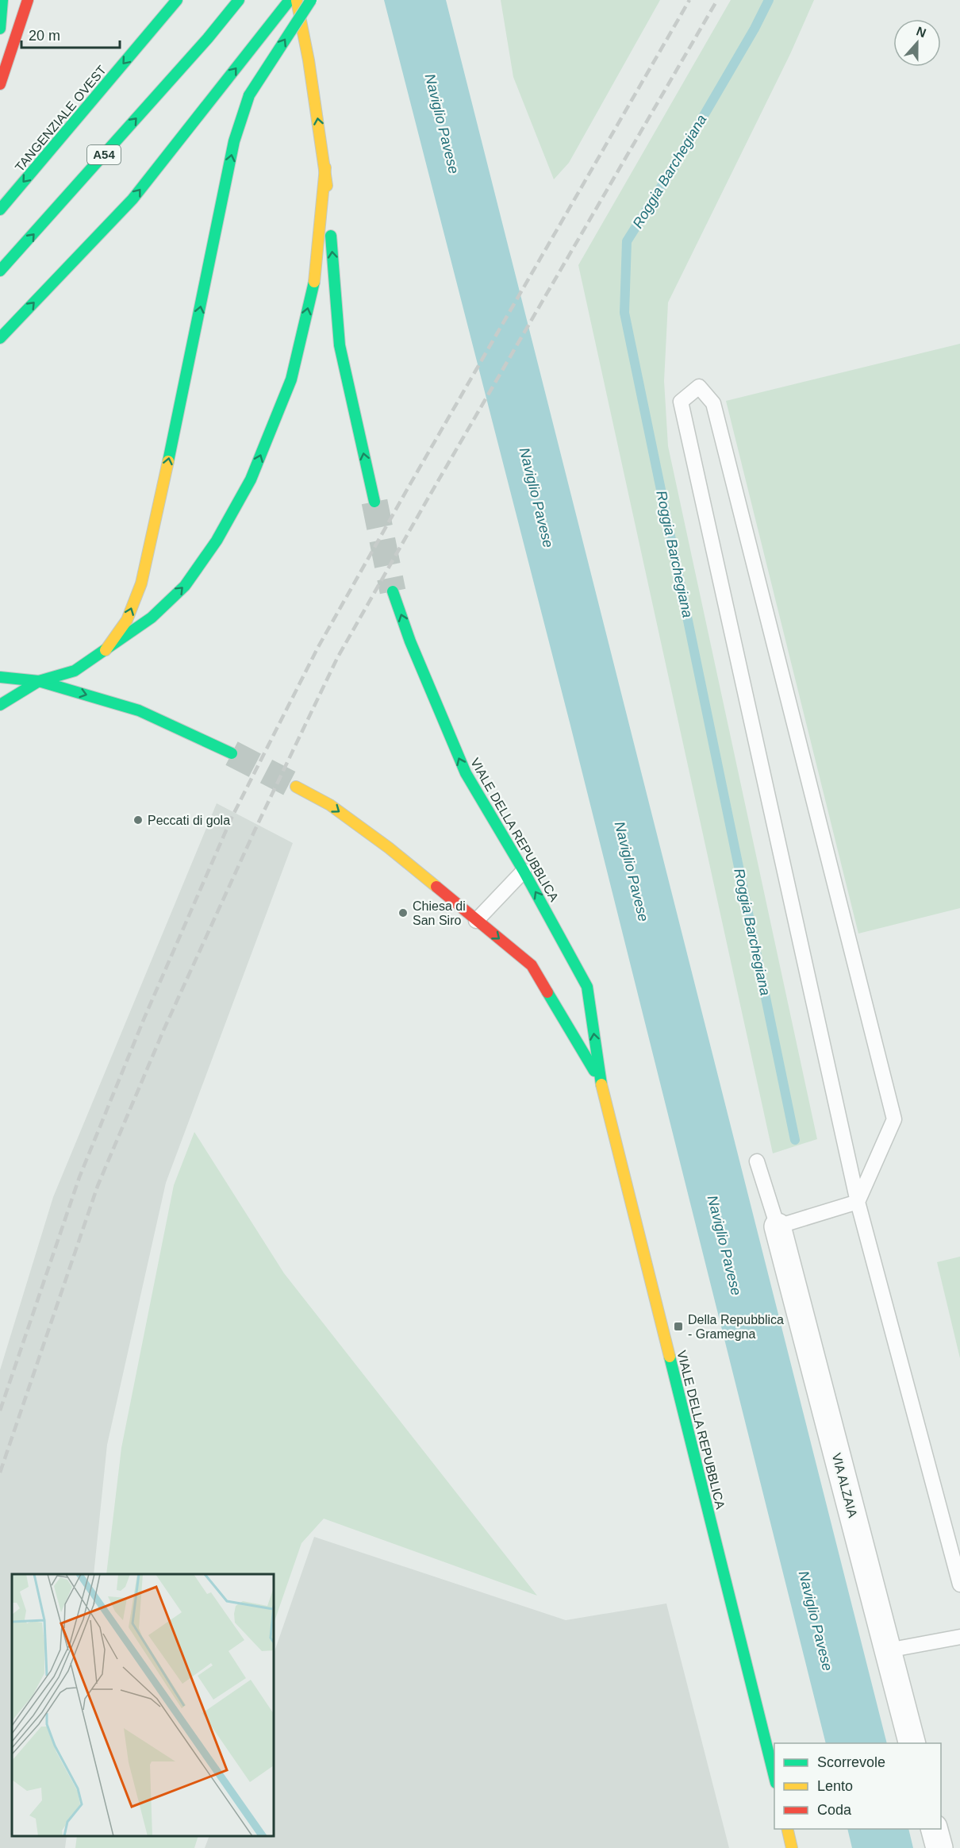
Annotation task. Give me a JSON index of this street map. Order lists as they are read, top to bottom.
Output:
{
  "streets": {
    "main road": ["TANGENZIALE OVEST", "A54", "VIALE DELLA REPUBBLICA"],
    "street": ["VIA ALZAIA"]
  },
  "water": ["Naviglio Pavese", "Roggia Barchegiana"],
  "places": {
    "other": ["Peccati di gola", "Chiesa di San Siro"],
    "transit": ["Della Repubblica - Gramegna"]
  },
  "legend": ["Scorrevole", "Lento", "Coda"],
  "scale_bar": "20 m",
  "north": "top"
}
